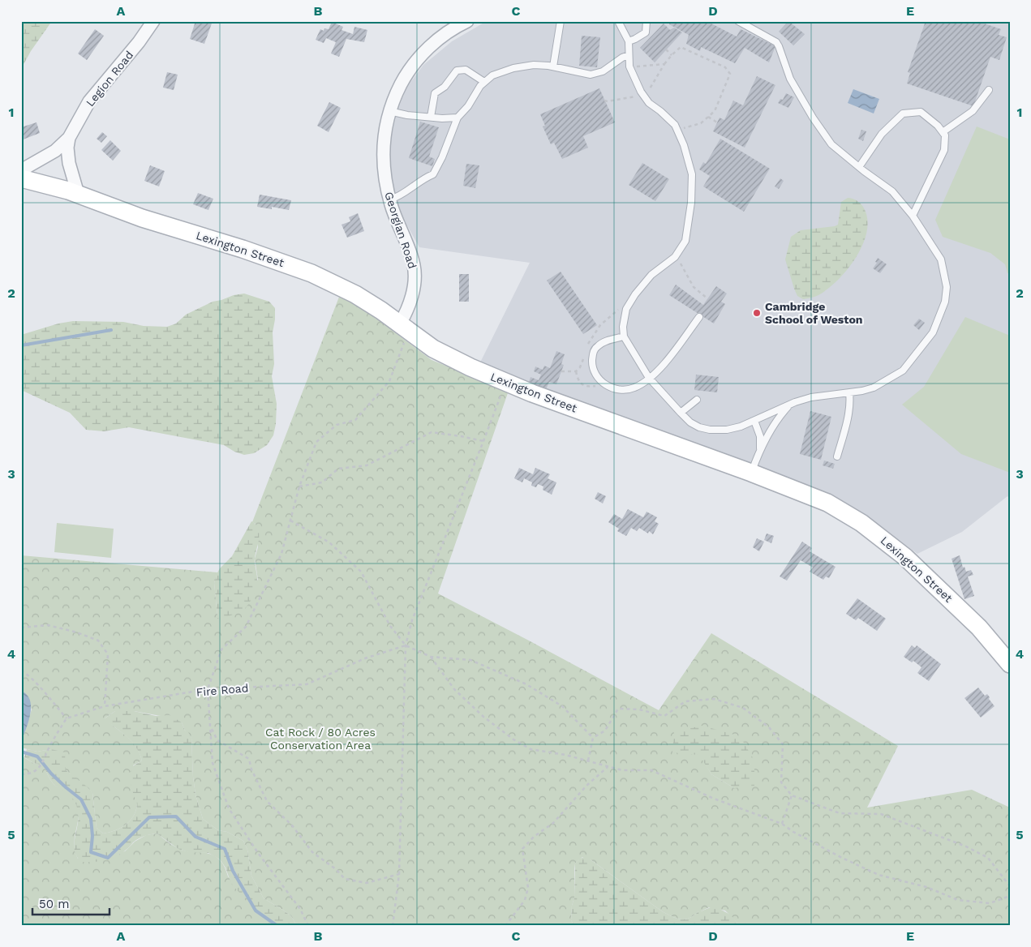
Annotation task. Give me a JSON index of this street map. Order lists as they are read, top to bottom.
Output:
{
  "streets": {
    "street": ["Legion Road", "Georgian Road", "Lexington Street"],
    "path": ["Fire Road"]
  },
  "crossings": [
    ["Legion Road", "Lexington Street"],
    ["Georgian Road", "Lexington Street"]
  ],
  "parks": ["Cat Rock / 80 Acres Conservation Area"],
  "places": ["Cambridge School of Weston"],
  "scale_bar": "50 m",
  "grid": {
    "columns": [
      "A",
      "B",
      "C",
      "D",
      "E"
    ],
    "rows": [
      "1",
      "2",
      "3",
      "4",
      "5"
    ]
  }
}
